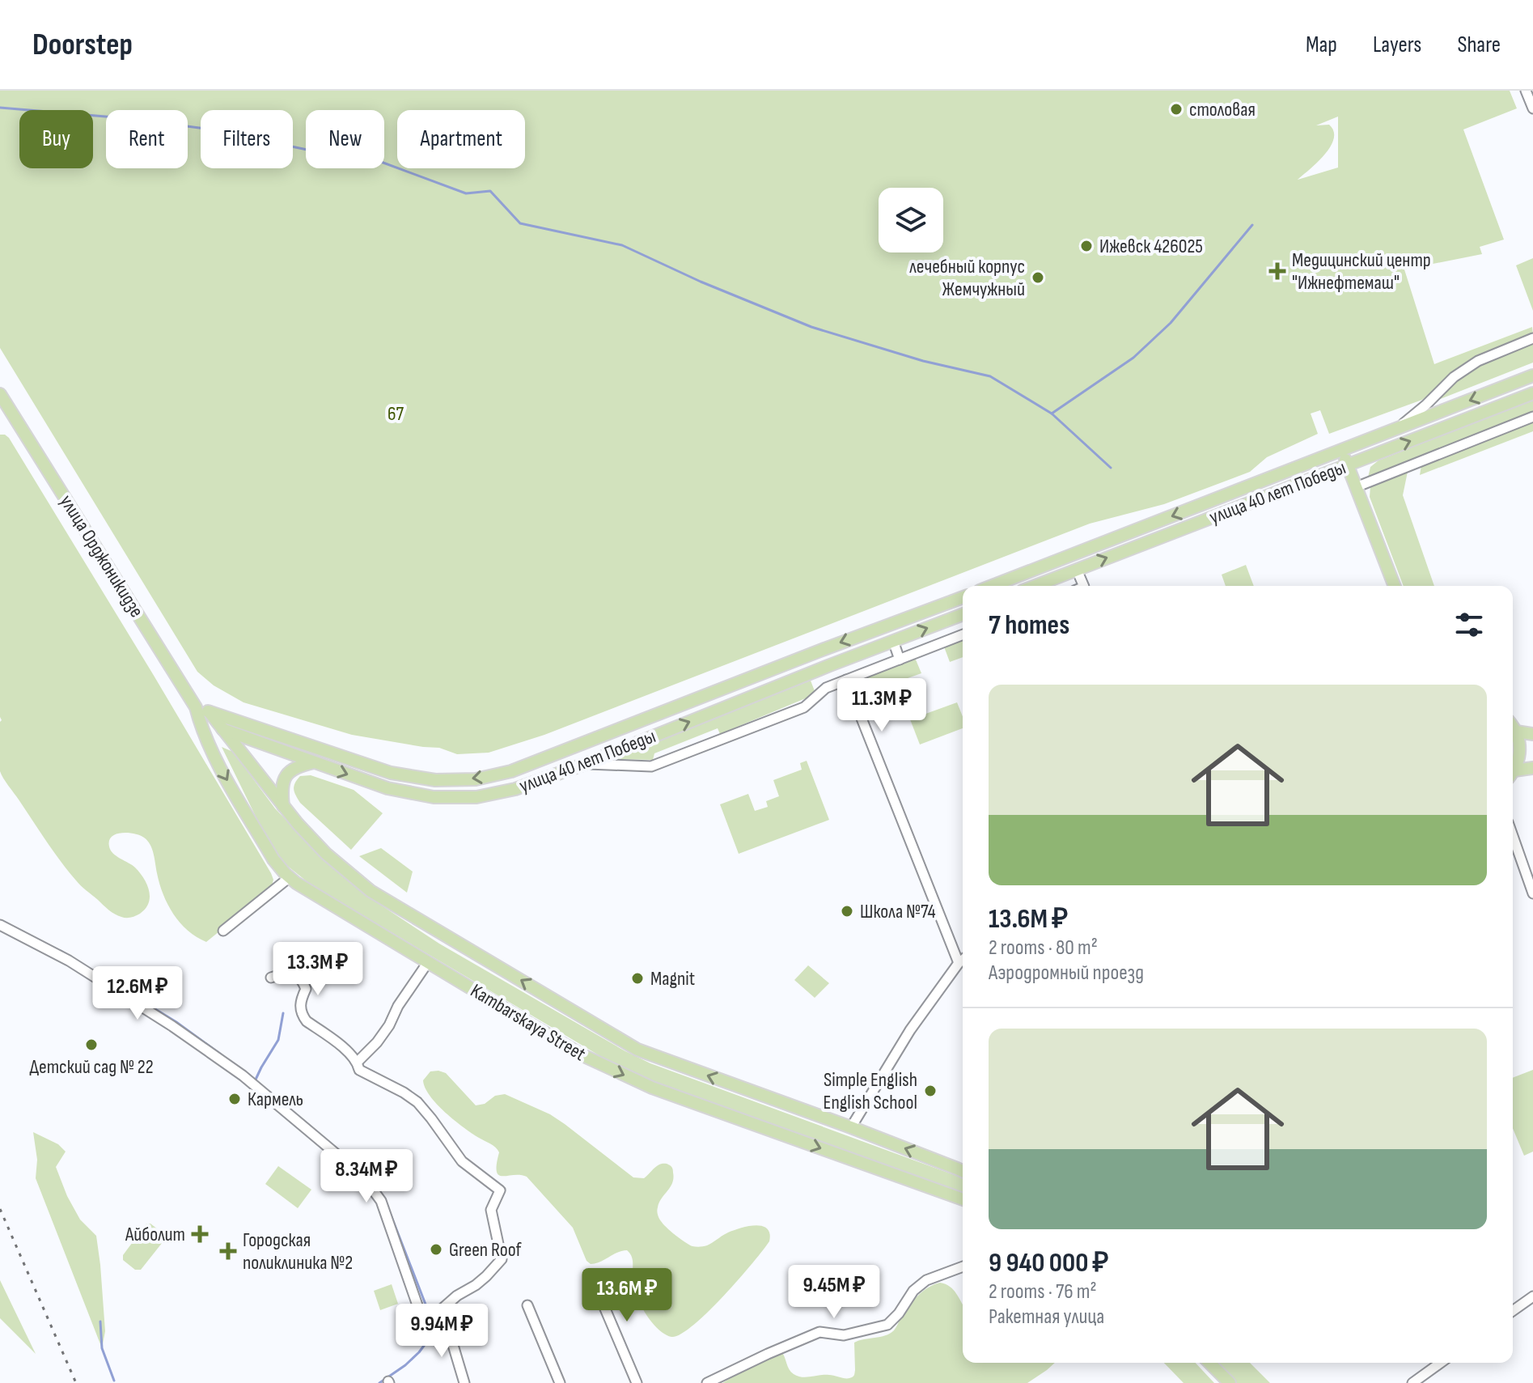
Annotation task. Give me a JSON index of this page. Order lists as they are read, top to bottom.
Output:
{
  "streets": {
    "main road": ["улица 40 лет Победы", "улица Орджоникидзе", "Kambarskaya Street"]
  },
  "crossings": [
    ["улица 40 лет Победы", "улица Орджоникидзе"],
    ["улица 40 лет Победы", "Kambarskaya Street"],
    ["улица Орджоникидзе", "Kambarskaya Street"]
  ],
  "parks": ["67"],
  "places": {
    "other": [
      "столовая",
      "Ижевск 426025",
      "лечебный корпус Жемчужный",
      "Школа №74",
      "Magnit",
      "Детский сад № 22",
      "Simple English English School",
      "Кармель",
      "Green Roof"
    ],
    "health": ["Медицинский центр \"Ижнефтемаш\"", "Айболит", "Городская поликлиника №2"]
  },
  "page": {
    "header": "Doorstep",
    "nav": ["Map", "Layers", "Share"],
    "chip": [
      "Buy",
      "Rent",
      "Filters",
      "New",
      "Apartment"
    ],
    "heading": "7 homes",
    "list": [
      {
        "name": "13.6M ₽",
        "note": "2 rooms · 80 m² · Аэродромный проезд"
      },
      {
        "name": "9 940 000 ₽",
        "note": "2 rooms · 76 m² · Ракетная улица"
      }
    ],
    "price": [
      "11.3M ₽",
      "13.3M ₽",
      "12.6M ₽",
      "8.34M ₽",
      "9.45M ₽",
      "13.6M ₽",
      "9.94M ₽"
    ]
  }
}
